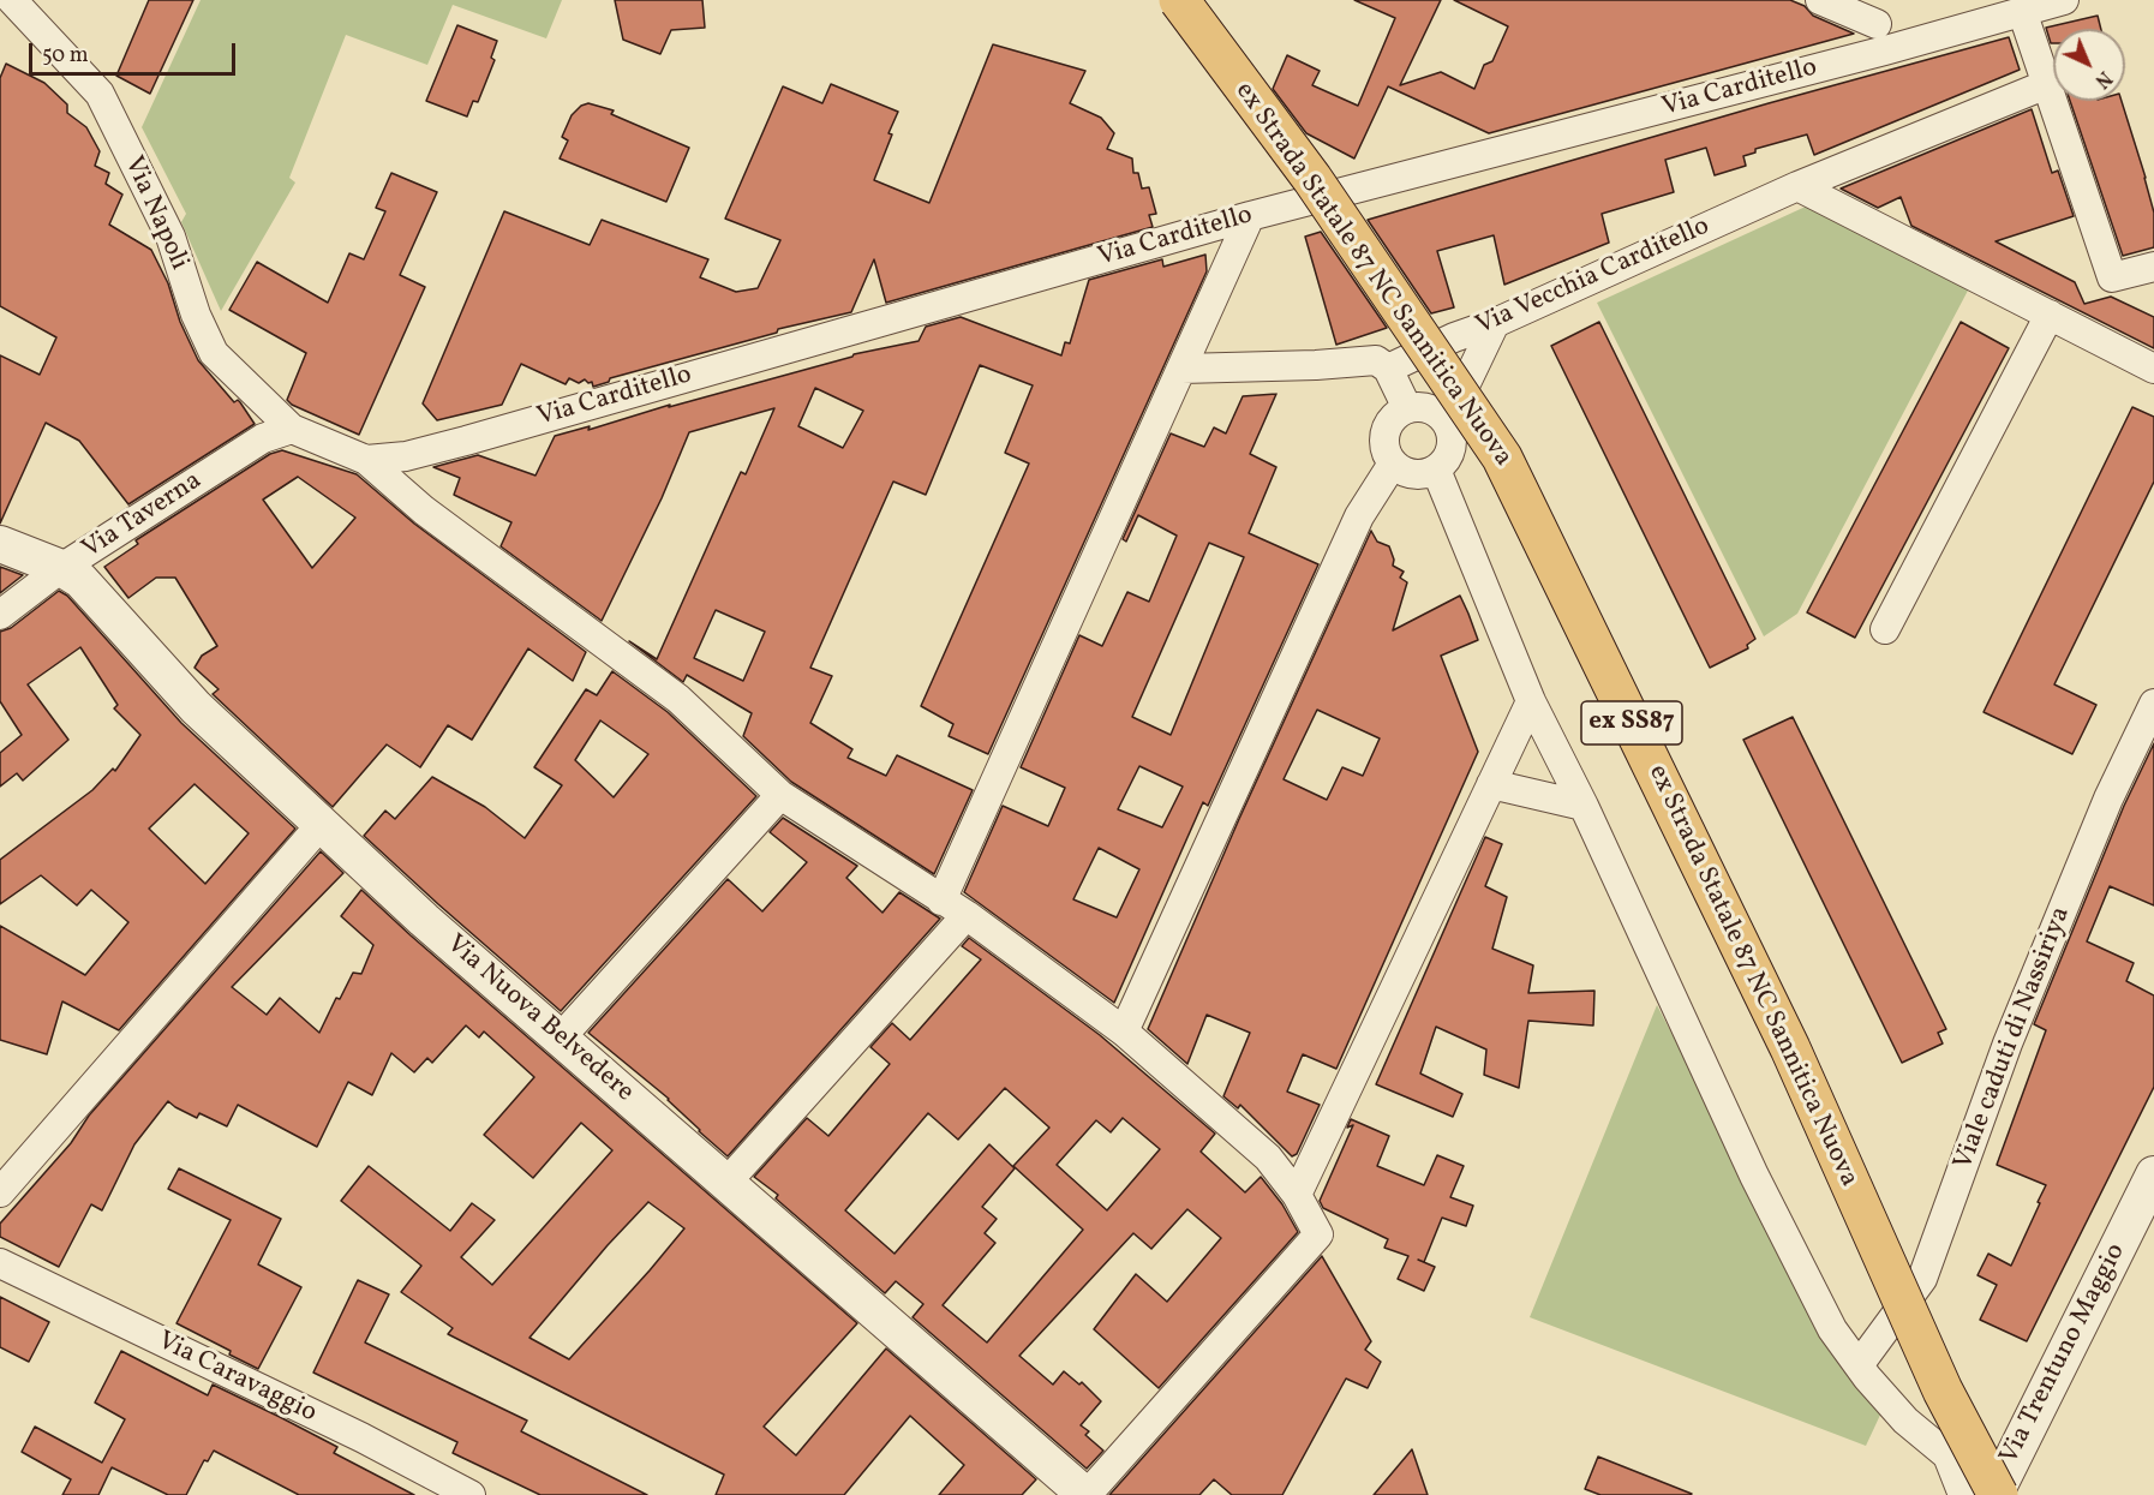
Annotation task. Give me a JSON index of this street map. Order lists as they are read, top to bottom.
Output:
{
  "streets": {
    "highway": ["ex Strada Statale 87 NC Sannitica Nuova", "ex SS87"],
    "street": [
      "Via Carditello",
      "Via Napoli",
      "Via Vecchia Carditello",
      "Via Taverna",
      "Via Nuova Belvedere",
      "Viale caduti di Nassiriya",
      "Via Trentuno Maggio",
      "Via Caravaggio"
    ]
  },
  "crossings": [
    ["Via Carditello", "Via Napoli"],
    ["Via Carditello", "Via Taverna"],
    ["Via Napoli", "Via Taverna"],
    ["ex Strada Statale 87 NC Sannitica Nuova", "Via Trentuno Maggio"],
    ["Via Taverna", "Via Nuova Belvedere"]
  ],
  "scale_bar": "50 m",
  "north": "bottom right"
}
